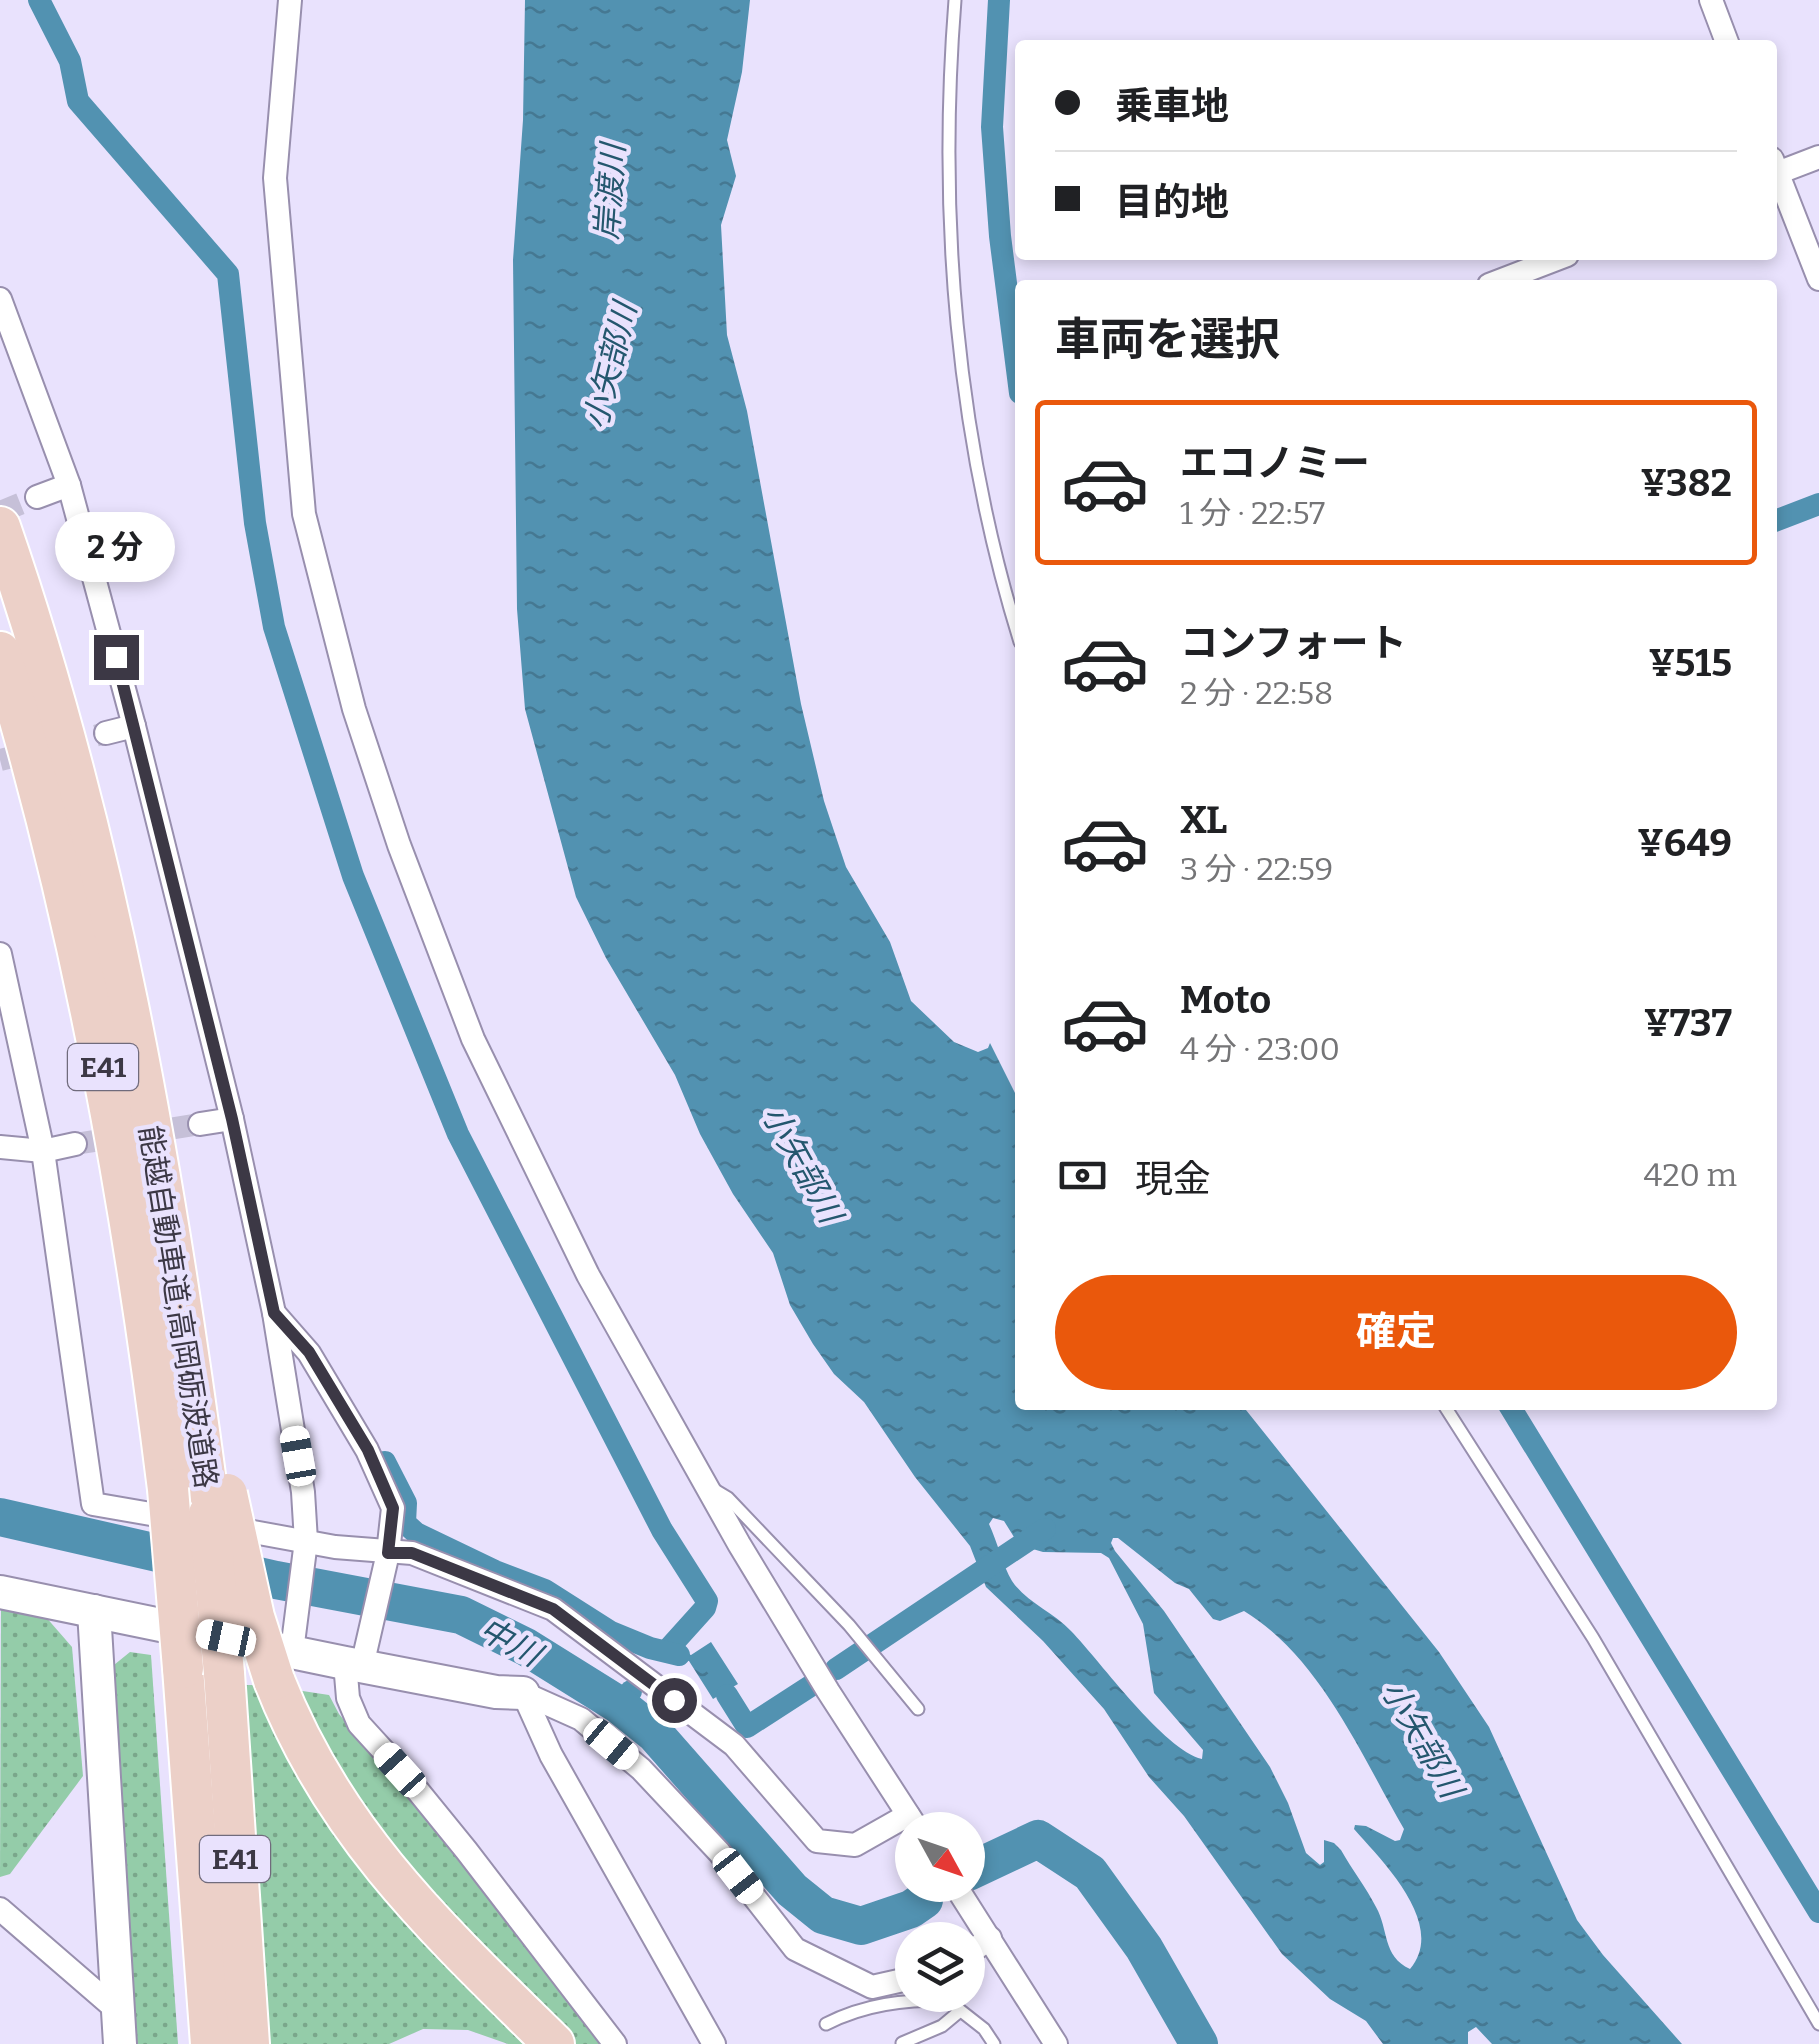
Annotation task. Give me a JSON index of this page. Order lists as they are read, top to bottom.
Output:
{
  "streets": {
    "highway": ["E41", "能越自動車道;高岡砺波道路"]
  },
  "crossings": [
    ["E41", "能越自動車道;高岡砺波道路"]
  ],
  "water": ["岸渡川", "小矢部川", "中川"],
  "north": "bottom right",
  "page": {
    "banner": ["乗車地", "目的地"],
    "heading": "車両を選択",
    "list": [
      {
        "name": "エコノミー",
        "note": "1 分 · 22:57",
        "value": "¥382"
      },
      {
        "name": "コンフォート",
        "note": "2 分 · 22:58",
        "value": "¥515"
      },
      {
        "name": "XL",
        "note": "3 分 · 22:59",
        "value": "¥649"
      },
      {
        "name": "Moto",
        "note": "4 分 · 23:00",
        "value": "¥737"
      }
    ],
    "bubble": "2 分",
    "pay": ["現金", "420 m"],
    "buttons": "確定"
  }
}
